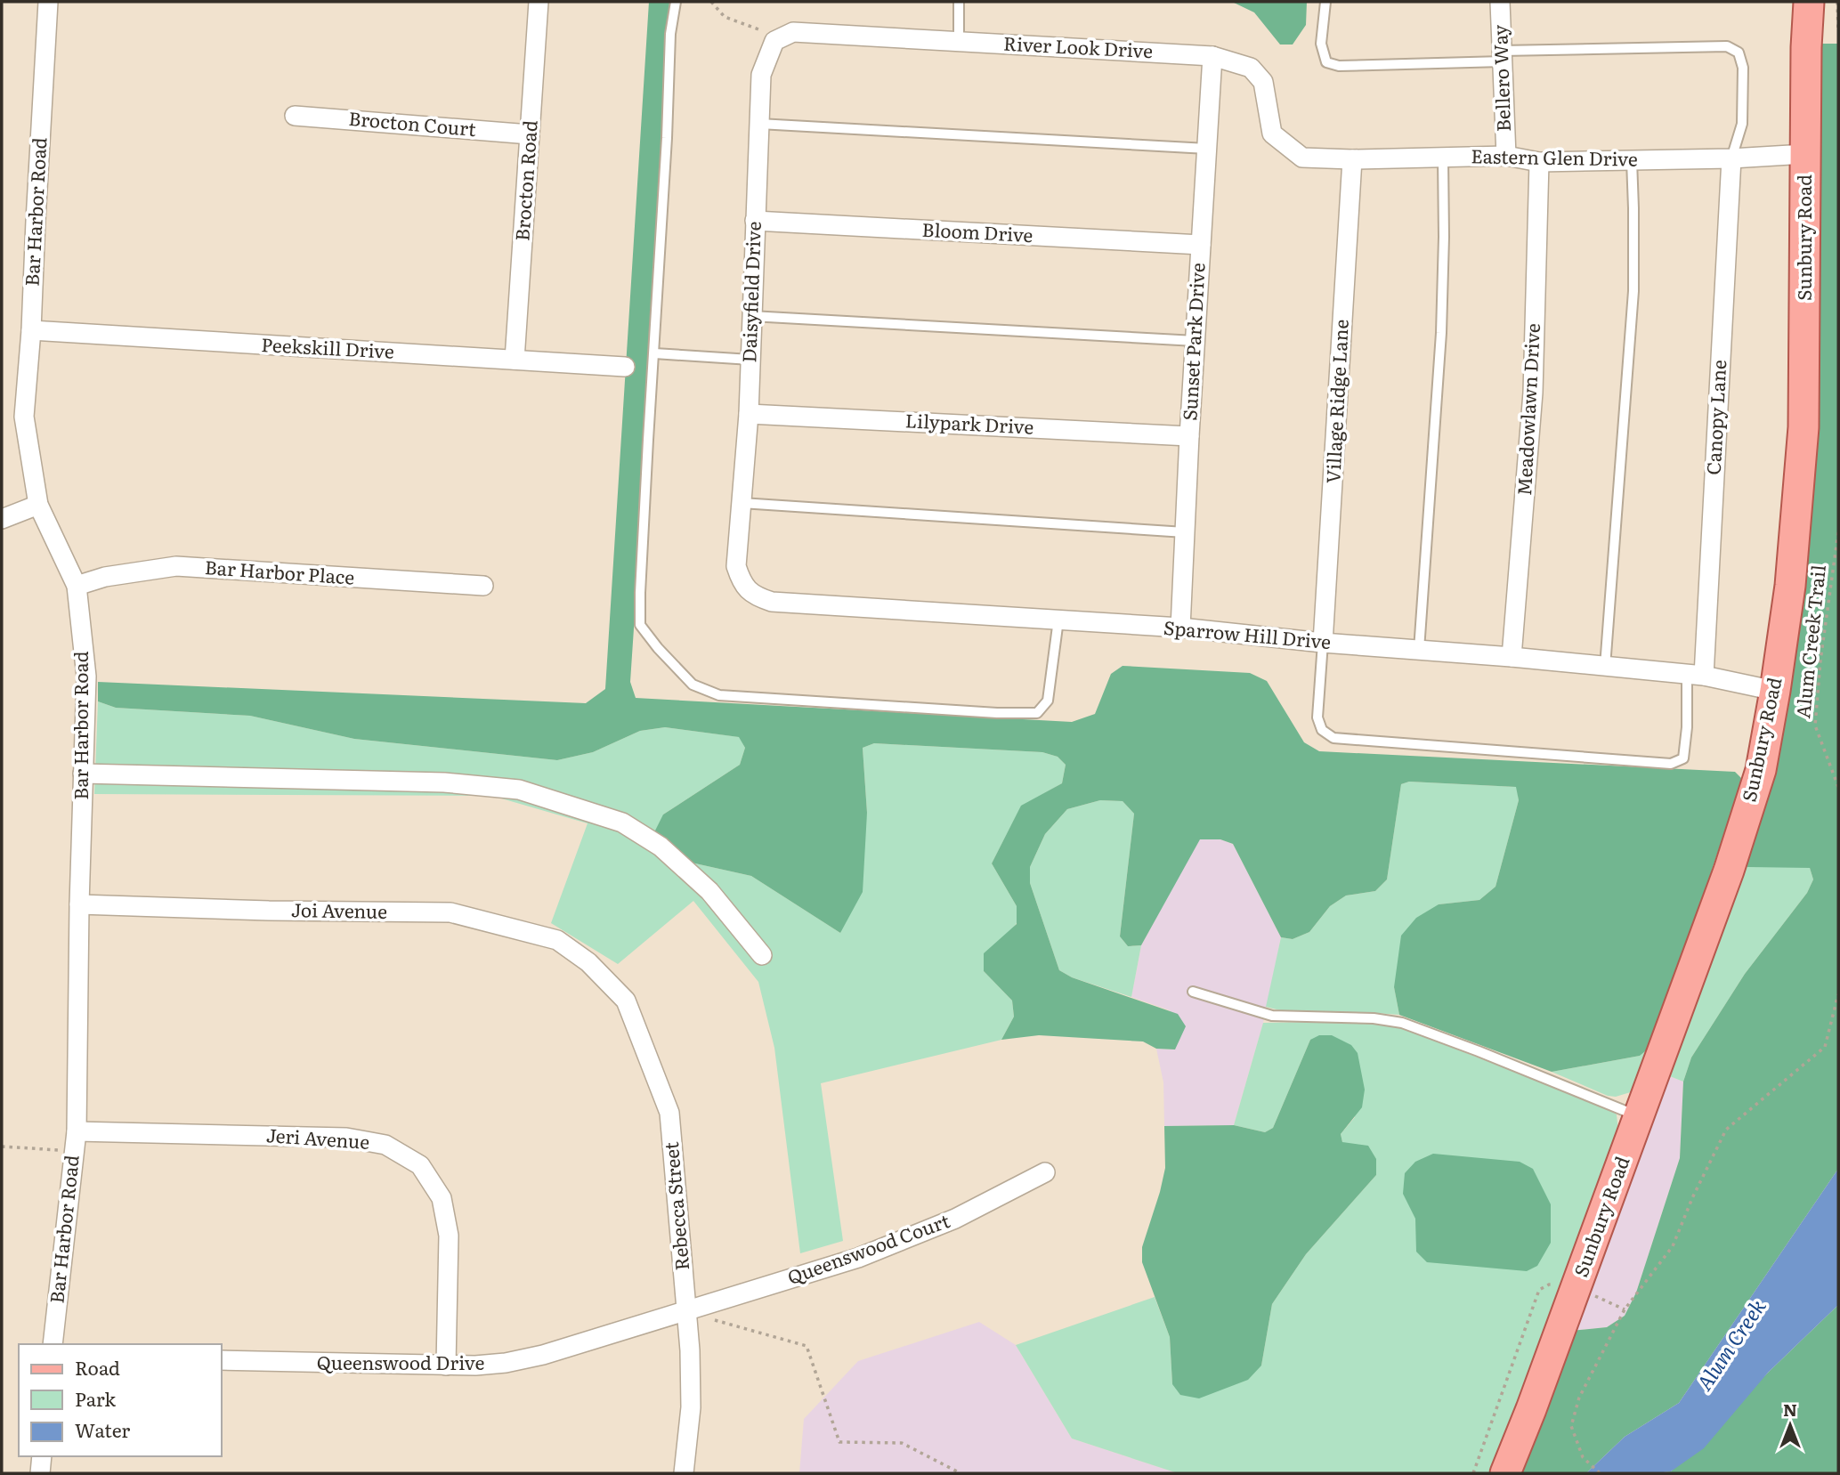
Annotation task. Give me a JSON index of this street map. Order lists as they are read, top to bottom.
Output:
{
  "streets": {
    "main road": ["Sunbury Road"],
    "street": [
      "River Look Drive",
      "Bellero Way",
      "Brocton Court",
      "Eastern Glen Drive",
      "Brocton Road",
      "Bar Harbor Road",
      "Bloom Drive",
      "Daisyfield Drive",
      "Sunset Park Drive",
      "Peekskill Drive",
      "Village Ridge Lane",
      "Meadowlawn Drive",
      "Canopy Lane",
      "Lilypark Drive",
      "Bar Harbor Place",
      "Sparrow Hill Drive",
      "Joi Avenue",
      "Jeri Avenue",
      "Rebecca Street",
      "Queenswood Court",
      "Queenswood Drive"
    ],
    "path": ["Alum Creek Trail"]
  },
  "crossings": [
    ["River Look Drive", "Eastern Glen Drive"],
    ["River Look Drive", "Daisyfield Drive"],
    ["River Look Drive", "Sunset Park Drive"],
    ["Bellero Way", "Eastern Glen Drive"],
    ["Brocton Court", "Brocton Road"],
    ["Eastern Glen Drive", "Sunbury Road"],
    ["Eastern Glen Drive", "Village Ridge Lane"],
    ["Eastern Glen Drive", "Meadowlawn Drive"],
    ["Eastern Glen Drive", "Canopy Lane"],
    ["Brocton Road", "Peekskill Drive"],
    ["Bar Harbor Road", "Peekskill Drive"],
    ["Bar Harbor Road", "Bar Harbor Place"],
    ["Bar Harbor Road", "Joi Avenue"],
    ["Bar Harbor Road", "Jeri Avenue"],
    ["Bloom Drive", "Daisyfield Drive"],
    ["Bloom Drive", "Sunset Park Drive"],
    ["Sunbury Road", "Sparrow Hill Drive"],
    ["Daisyfield Drive", "Lilypark Drive"],
    ["Daisyfield Drive", "Sparrow Hill Drive"],
    ["Sunset Park Drive", "Lilypark Drive"],
    ["Sunset Park Drive", "Sparrow Hill Drive"],
    ["Village Ridge Lane", "Sparrow Hill Drive"],
    ["Meadowlawn Drive", "Sparrow Hill Drive"],
    ["Canopy Lane", "Sparrow Hill Drive"],
    ["Joi Avenue", "Rebecca Street"],
    ["Jeri Avenue", "Queenswood Drive"],
    ["Rebecca Street", "Queenswood Court"],
    ["Rebecca Street", "Queenswood Drive"],
    ["Queenswood Court", "Queenswood Drive"]
  ],
  "water": ["Alum Creek"],
  "legend": ["Road", "Park", "Water"],
  "north": "top"
}
